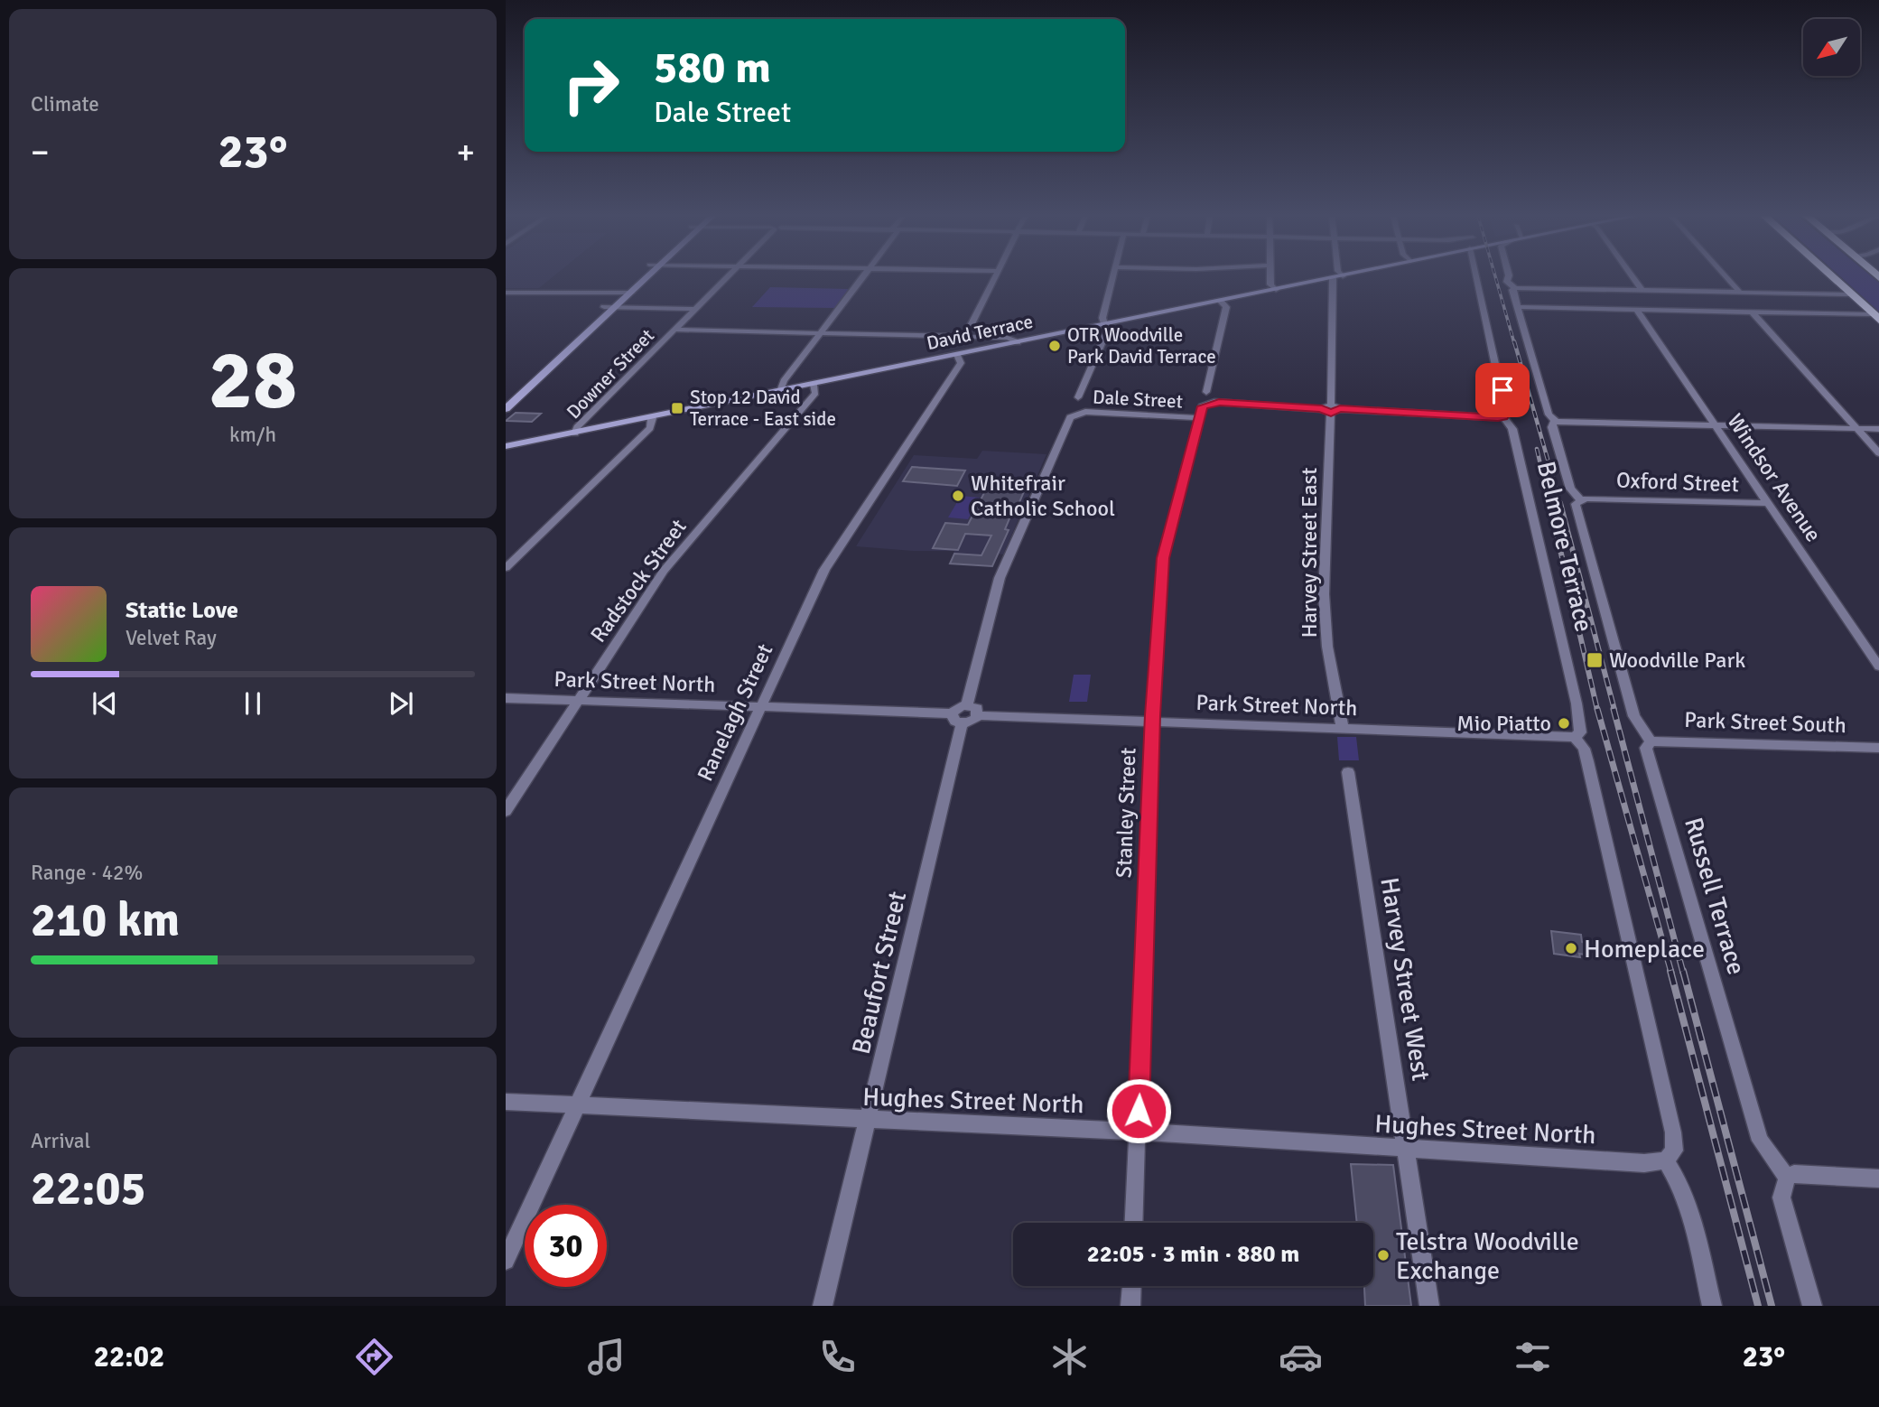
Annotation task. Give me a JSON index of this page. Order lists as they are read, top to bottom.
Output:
{
  "streets": {
    "main road": ["David Terrace"],
    "street": [
      "Downer Street",
      "Dale Street",
      "Windsor Avenue",
      "Oxford Street",
      "Belmore Terrace",
      "Harvey Street East",
      "Radstock Street",
      "Park Street North",
      "Ranelagh Street",
      "Park Street South",
      "Stanley Street",
      "Russell Terrace",
      "Beaufort Street",
      "Harvey Street West",
      "Hughes Street North"
    ]
  },
  "crossings": [
    ["David Terrace", "Downer Street"],
    ["David Terrace", "Harvey Street East"],
    ["David Terrace", "Radstock Street"],
    ["David Terrace", "Ranelagh Street"],
    ["Dale Street", "Belmore Terrace"],
    ["Dale Street", "Harvey Street East"],
    ["Dale Street", "Park Street North"],
    ["Dale Street", "Stanley Street"],
    ["Dale Street", "Beaufort Street"],
    ["Windsor Avenue", "Oxford Street"],
    ["Oxford Street", "Russell Terrace"],
    ["Belmore Terrace", "Park Street North"],
    ["Harvey Street East", "Park Street North"],
    ["Radstock Street", "Park Street North"],
    ["Park Street North", "Ranelagh Street"],
    ["Park Street North", "Stanley Street"],
    ["Park Street North", "Beaufort Street"],
    ["Ranelagh Street", "Hughes Street North"],
    ["Park Street South", "Russell Terrace"],
    ["Stanley Street", "Hughes Street North"],
    ["Beaufort Street", "Hughes Street North"],
    ["Harvey Street West", "Hughes Street North"]
  ],
  "places": {
    "other": [
      "OTR Woodville Park David Terrace",
      "Whitefrair Catholic School",
      "Mio Piatto",
      "Homeplace",
      "Telstra Woodville Exchange"
    ],
    "transit": ["Stop 12 David Terrace - East side", "Woodville Park"]
  },
  "north": "bottom left",
  "page": {
    "tile": [
      "Climate",
      ["28", "km/h"],
      ["Range · 42%", "210 km"],
      ["Arrival", "22:05"]
    ],
    "turn": ["580 m", "Dale Street"],
    "heat": ["−", "23°", "+"],
    "song": ["Static Love", "Velvet Ray"],
    "limit": "30",
    "trip": "22:05 · 3 min · 880 m",
    "tabs": ["22:02", "23°"]
  }
}
